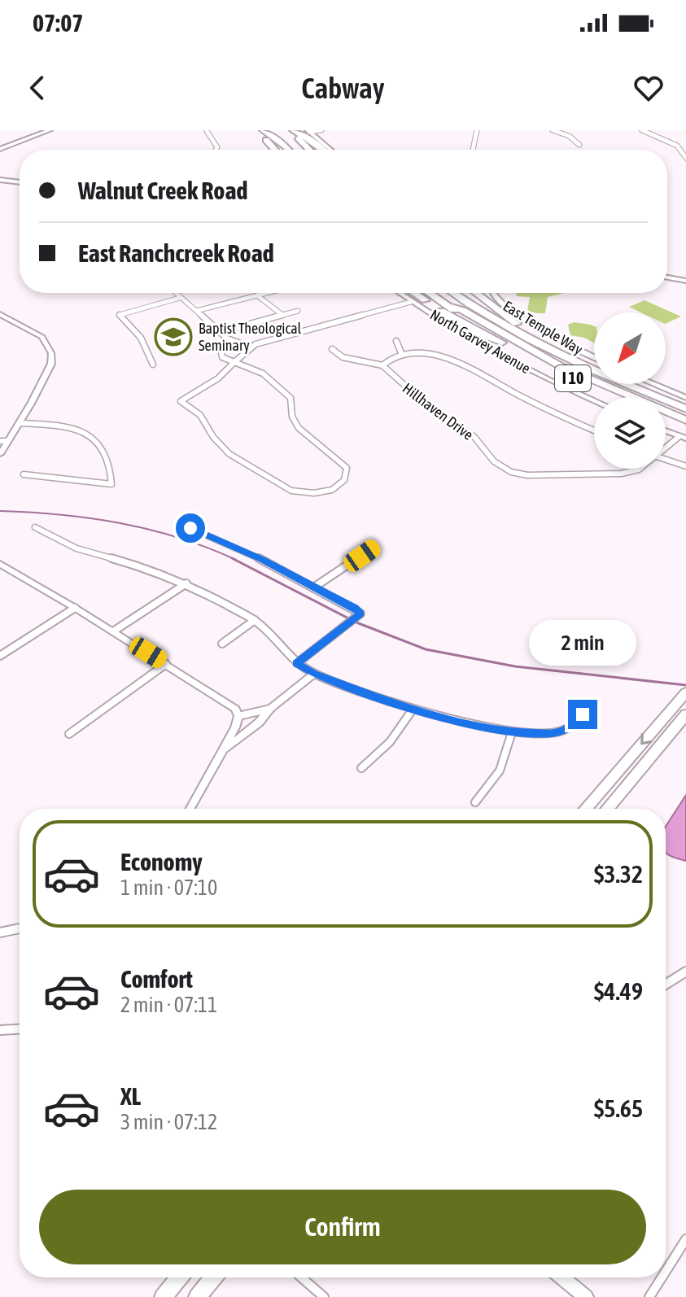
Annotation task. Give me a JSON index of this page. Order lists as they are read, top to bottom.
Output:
{
  "streets": {
    "highway": ["I 10"],
    "street": ["East Temple Way", "North Garvey Avenue", "Hillhaven Drive"]
  },
  "places": {
    "school or university": ["Baptist Theological Seminary"]
  },
  "north": "bottom left",
  "page": {
    "status": "07:07",
    "header": "Cabway",
    "banner": ["Walnut Creek Road", "East Ranchcreek Road"],
    "bubble": "2 min",
    "list": [
      {
        "name": "Economy",
        "note": "1 min · 07:10",
        "value": "$3.32"
      },
      {
        "name": "Comfort",
        "note": "2 min · 07:11",
        "value": "$4.49"
      },
      {
        "name": "XL",
        "note": "3 min · 07:12",
        "value": "$5.65"
      }
    ],
    "buttons": "Confirm"
  }
}
